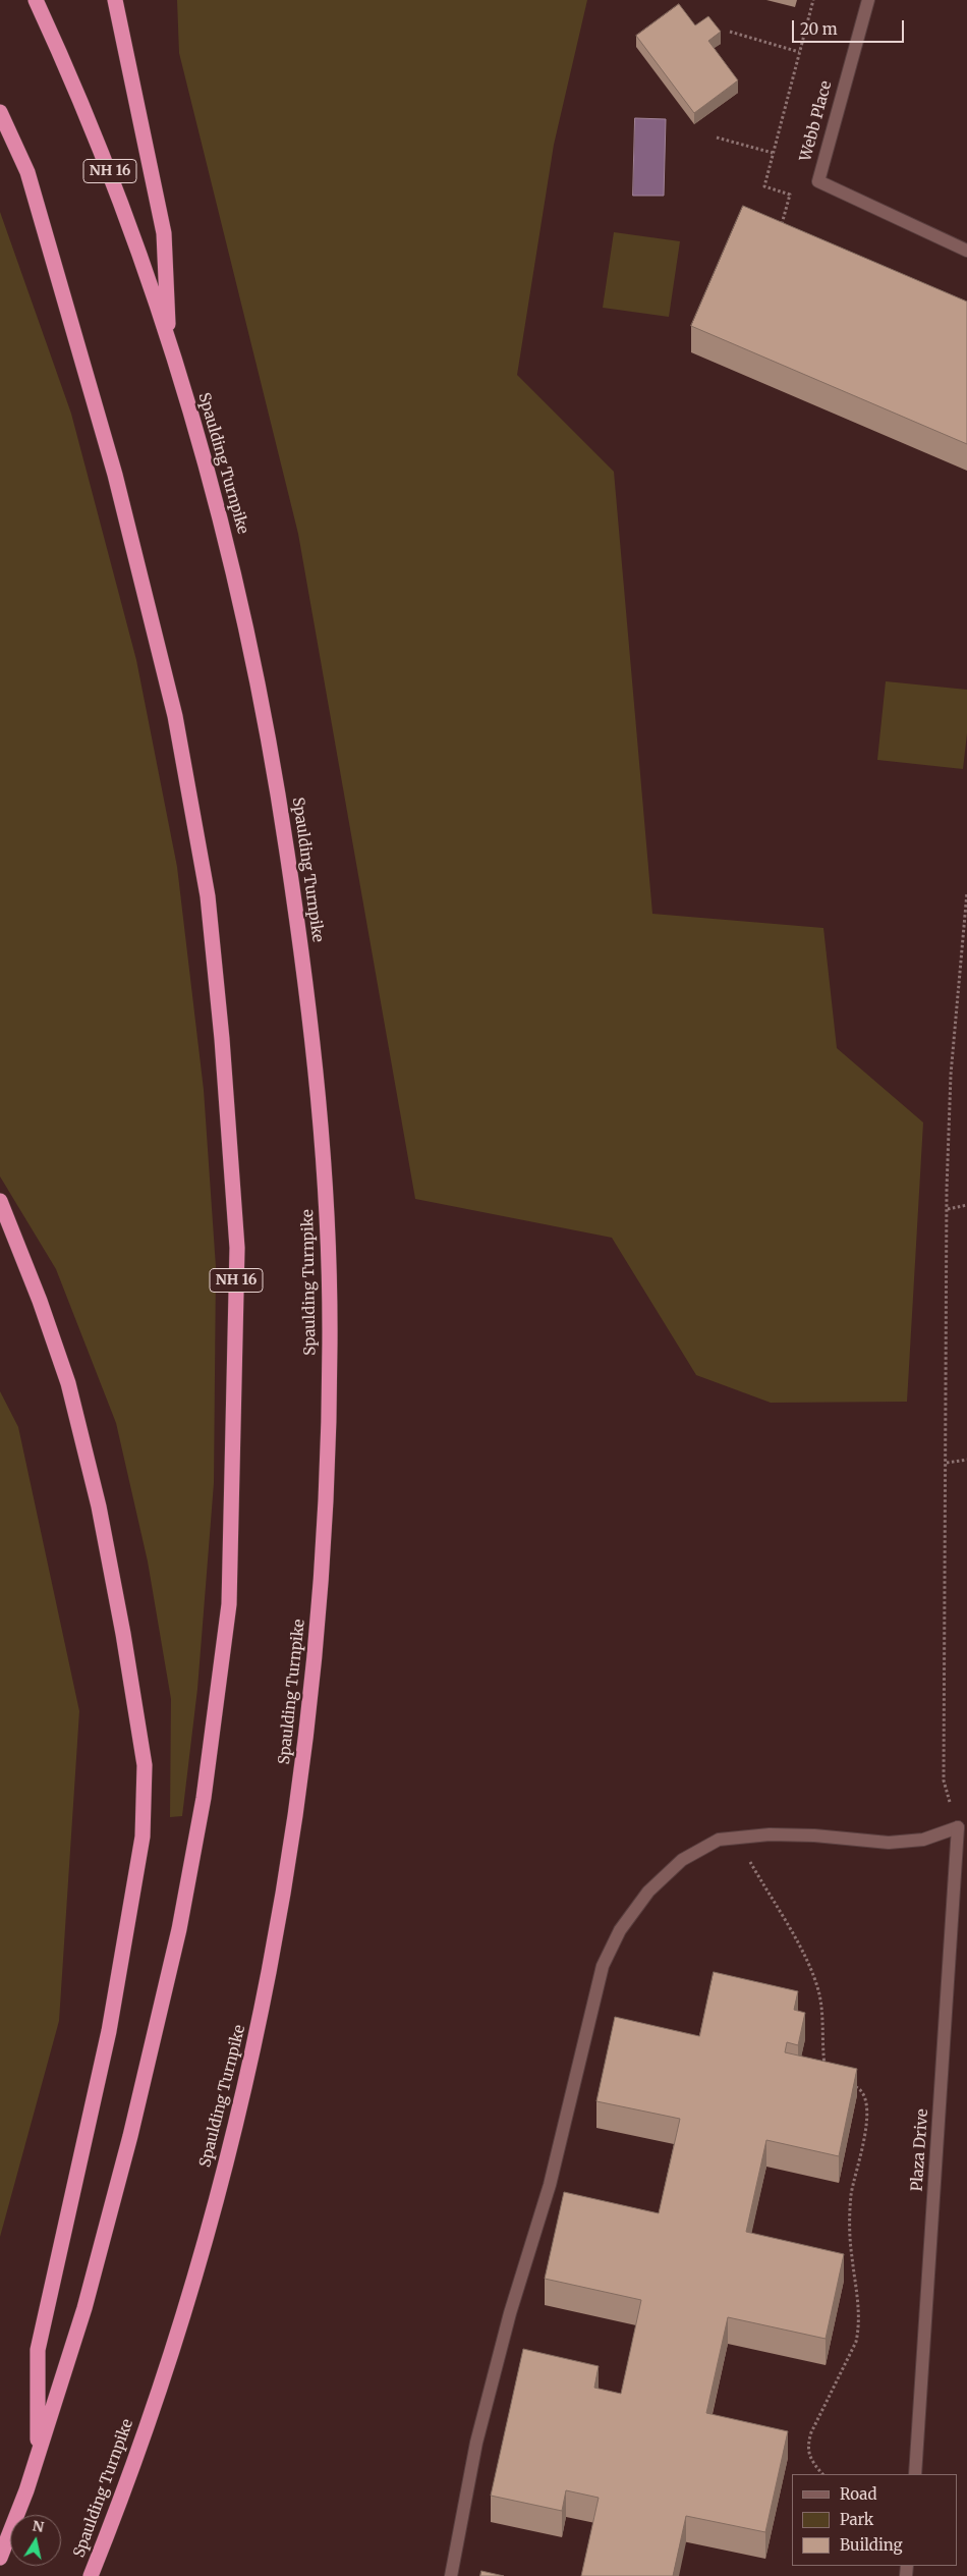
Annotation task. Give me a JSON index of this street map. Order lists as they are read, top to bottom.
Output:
{
  "streets": {
    "highway": ["NH 16", "Spaulding Turnpike"],
    "street": ["Webb Place", "Plaza Drive"]
  },
  "legend": ["Road", "Park", "Building"],
  "scale_bar": "20 m",
  "north": "top"
}
